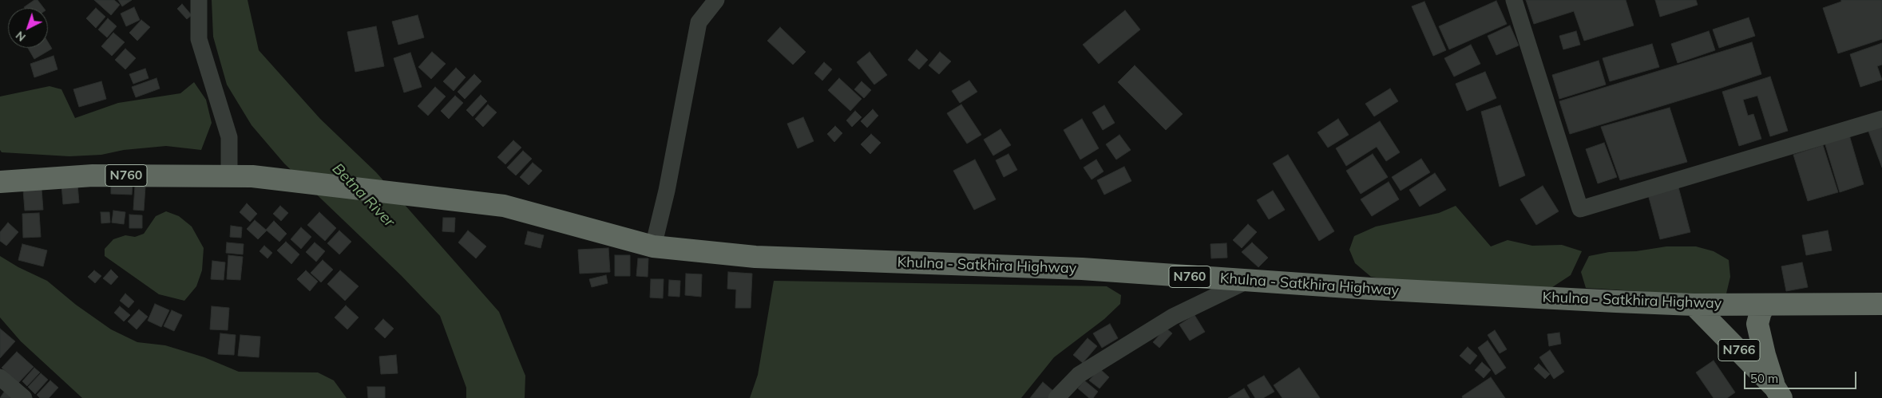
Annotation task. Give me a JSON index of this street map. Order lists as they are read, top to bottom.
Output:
{
  "streets": {
    "highway": ["N760", "Khulna - Satkhira Highway", "N766"]
  },
  "crossings": [
    ["N760", "Khulna - Satkhira Highway"],
    ["Khulna - Satkhira Highway", "N766"]
  ],
  "water": ["Betna River"],
  "scale_bar": "50 m",
  "north": "bottom left"
}
